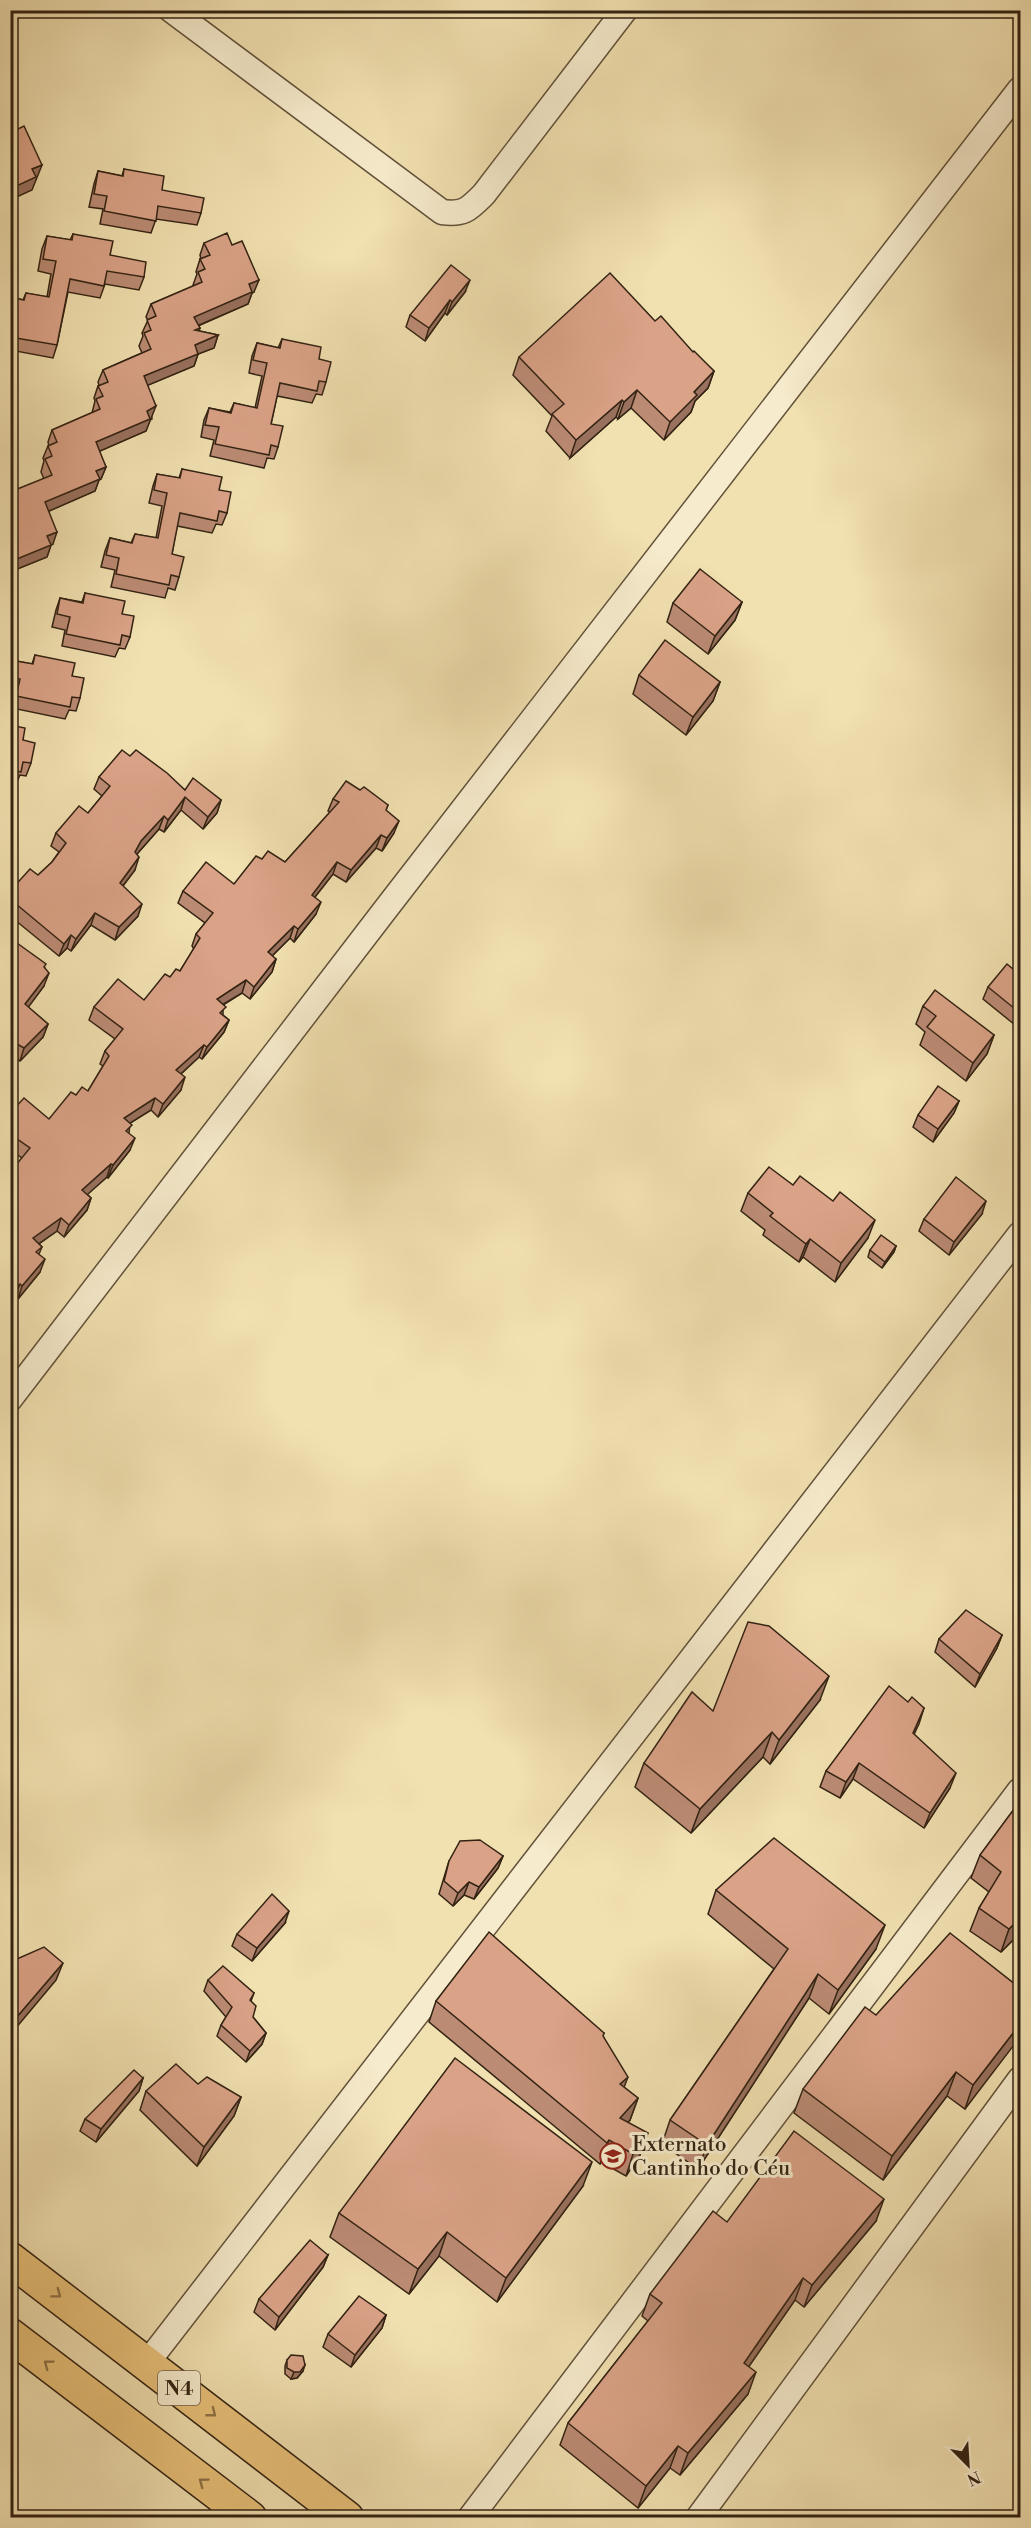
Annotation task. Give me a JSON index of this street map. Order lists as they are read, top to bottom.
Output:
{
  "streets": {
    "highway": ["N4"]
  },
  "places": {
    "school or university": ["Externato Cantinho do Céu"]
  },
  "north": "bottom right"
}
